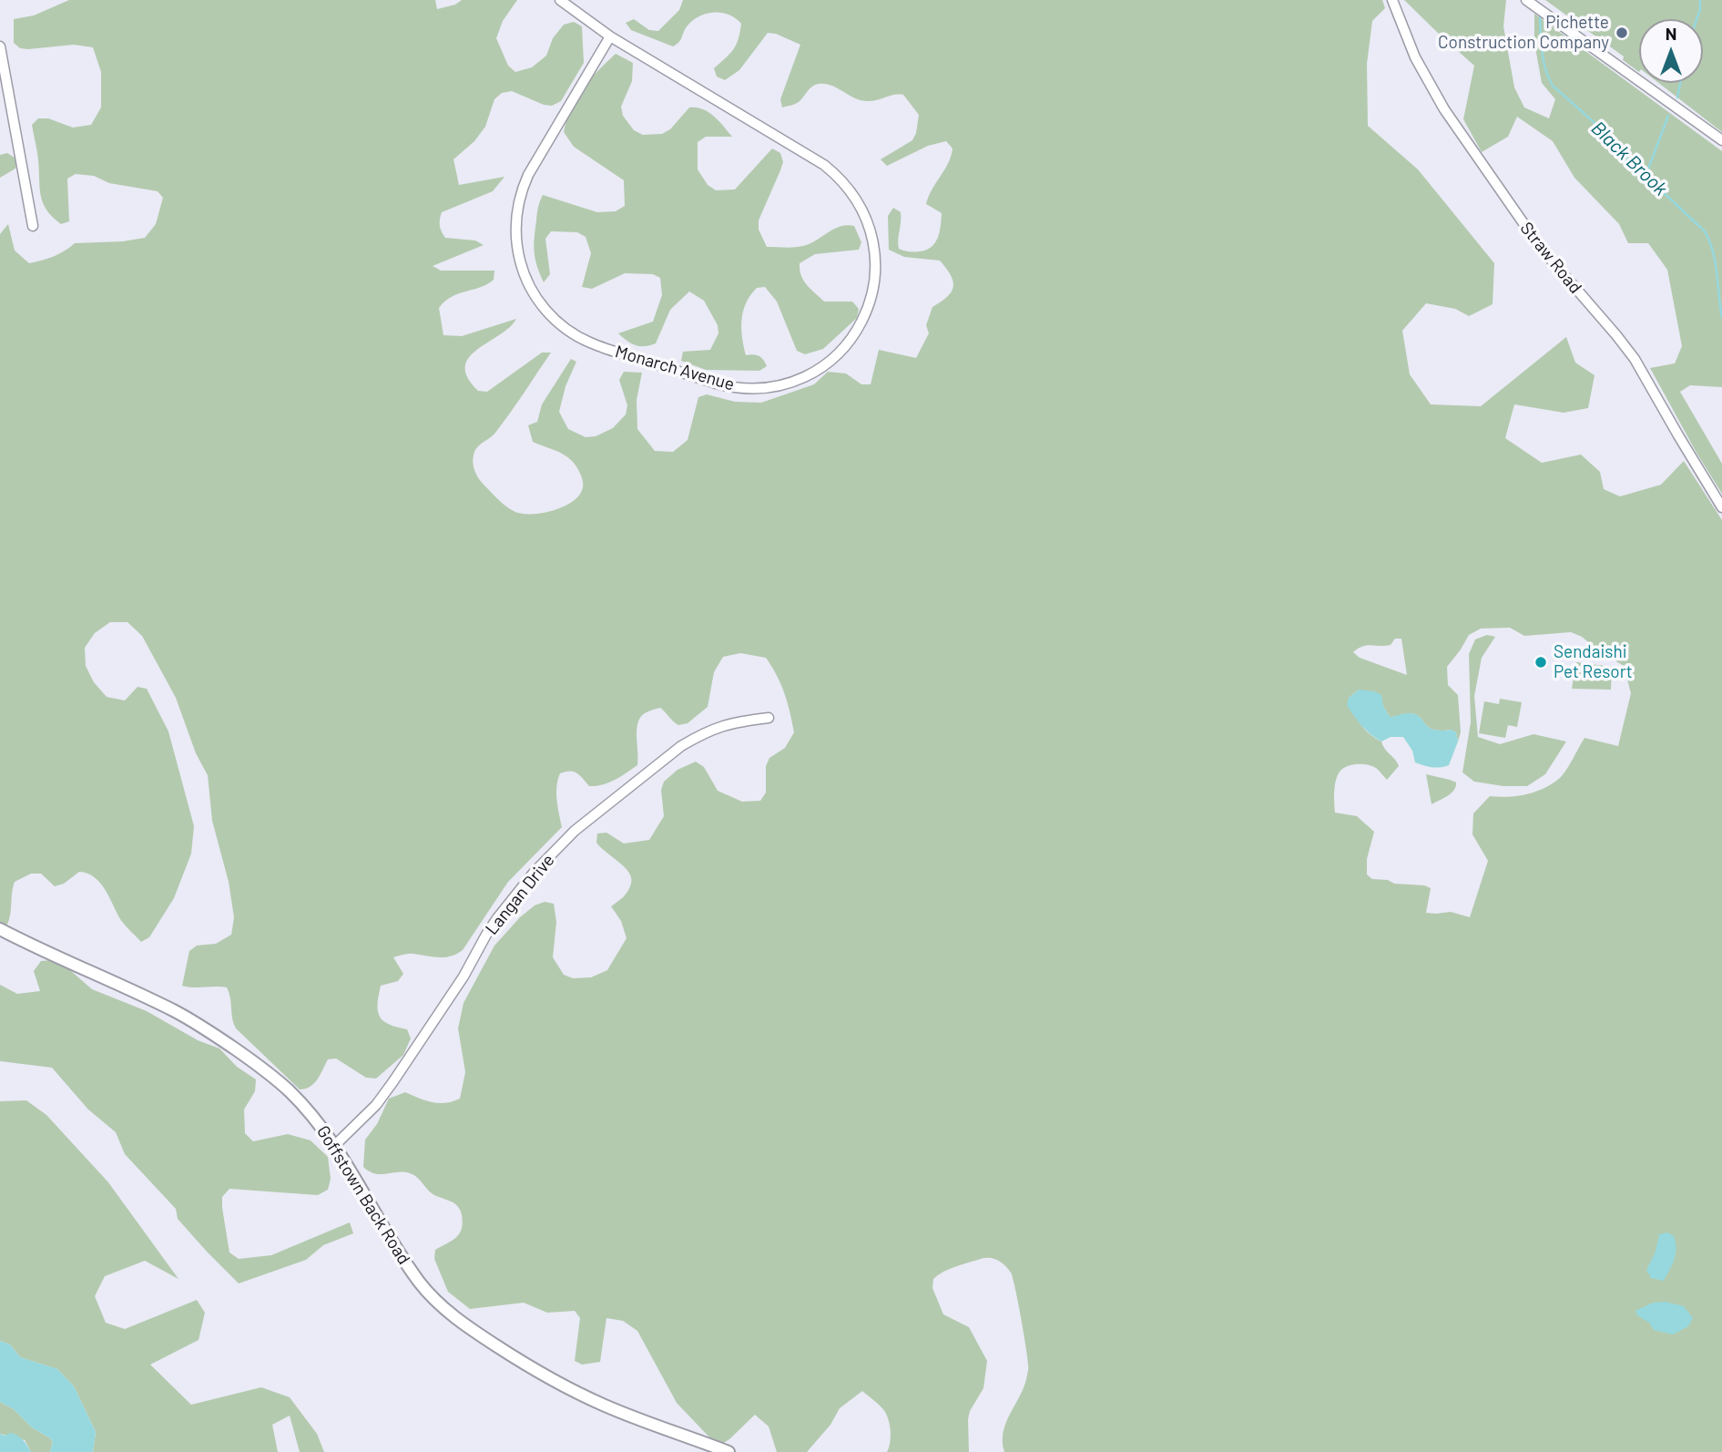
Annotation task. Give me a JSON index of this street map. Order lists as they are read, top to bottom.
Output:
{
  "streets": {
    "main road": ["Goffstown Back Road"],
    "street": ["Straw Road", "Monarch Avenue", "Langan Drive"]
  },
  "crossings": [
    ["Langan Drive", "Goffstown Back Road"]
  ],
  "water": ["Black Brook"],
  "places": ["Pichette Construction Company", "Sendaishi Pet Resort"],
  "north": "top"
}
